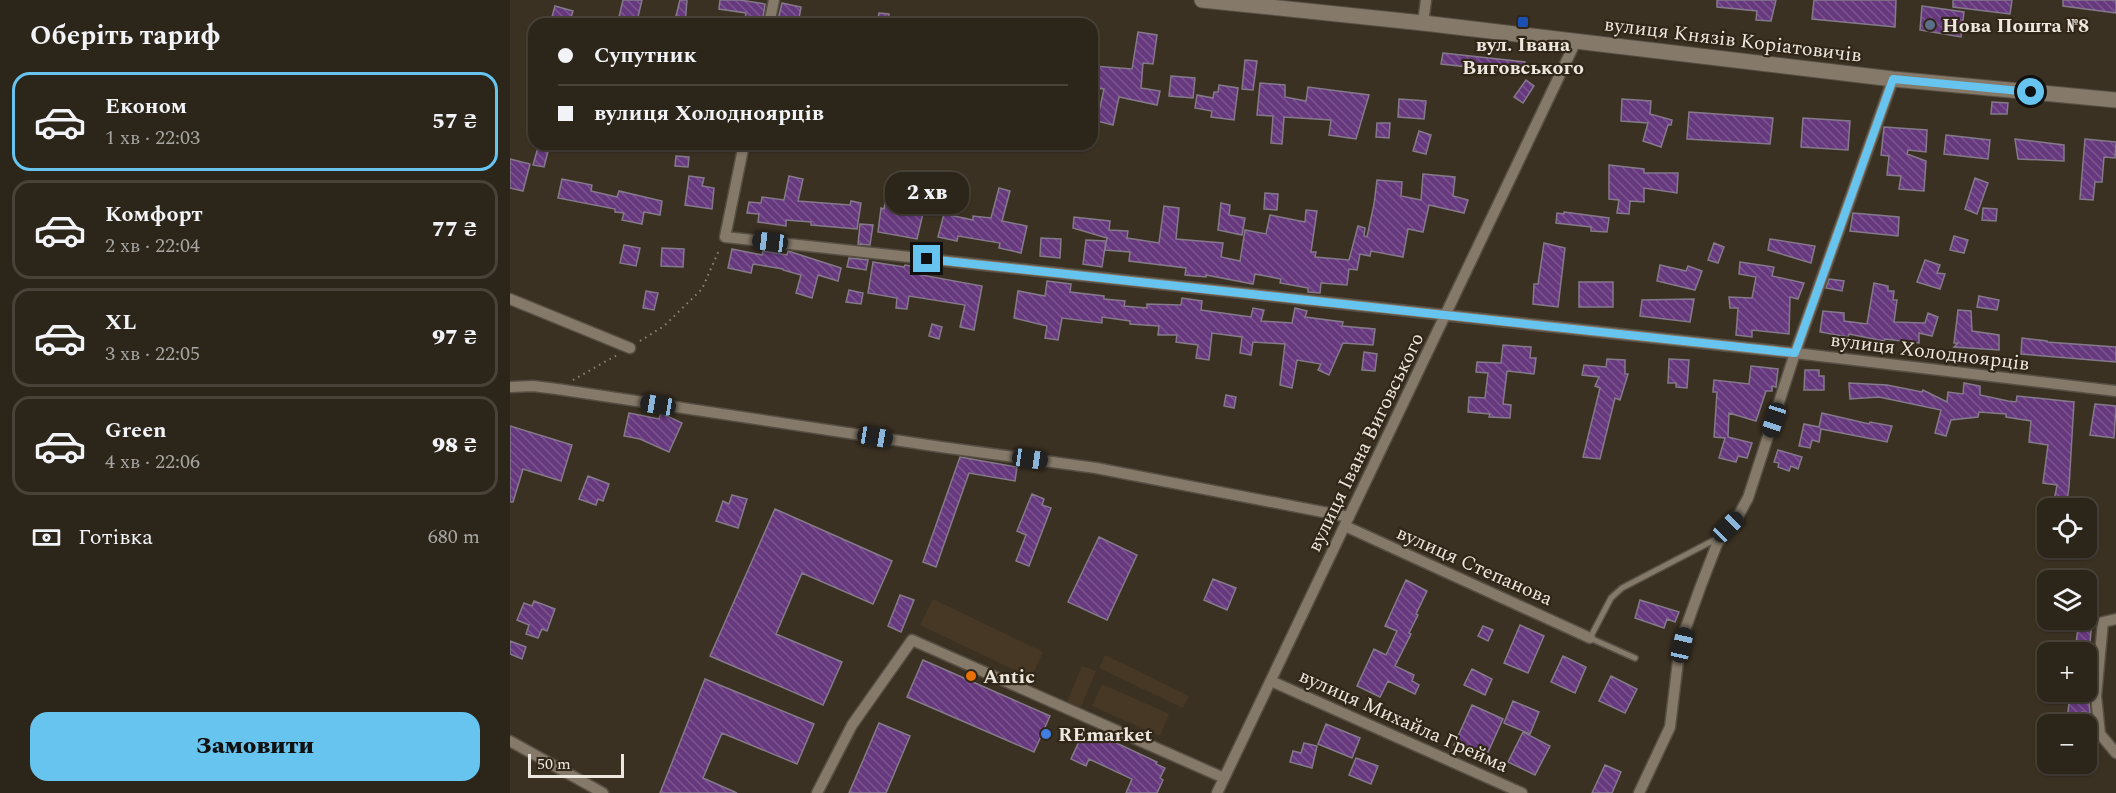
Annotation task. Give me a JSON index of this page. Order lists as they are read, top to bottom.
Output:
{
  "streets": {
    "main road": ["вулиця Князів Коріатовичів"],
    "street": [
      "вулиця Холодноярців",
      "вулиця Івана Виговського",
      "вулиця Степанова",
      "вулиця Михайла Грейма"
    ]
  },
  "crossings": [
    ["вулиця Князів Коріатовичів", "вулиця Івана Виговського"],
    ["вулиця Холодноярців", "вулиця Івана Виговського"],
    ["вулиця Івана Виговського", "вулиця Степанова"],
    ["вулиця Івана Виговського", "вулиця Михайла Грейма"]
  ],
  "places": {
    "transit": ["вул. Івана Виговського"],
    "other": ["Нова Пошта №8", "Antic", "REmarket"]
  },
  "scale_bar": "50 m",
  "page": {
    "heading": "Оберіть тариф",
    "banner": ["Супутник", "вулиця Холодноярців"],
    "list": [
      {
        "name": "Економ",
        "note": "1 хв · 22:03",
        "value": "57 ₴"
      },
      {
        "name": "Комфорт",
        "note": "2 хв · 22:04",
        "value": "77 ₴"
      },
      {
        "name": "XL",
        "note": "3 хв · 22:05",
        "value": "97 ₴"
      },
      {
        "name": "Green",
        "note": "4 хв · 22:06",
        "value": "98 ₴"
      }
    ],
    "bubble": "2 хв",
    "map_buttons": ["+", "−"],
    "pay": ["Готівка", "680 m"],
    "buttons": "Замовити",
    "scale": "50 m"
  }
}
